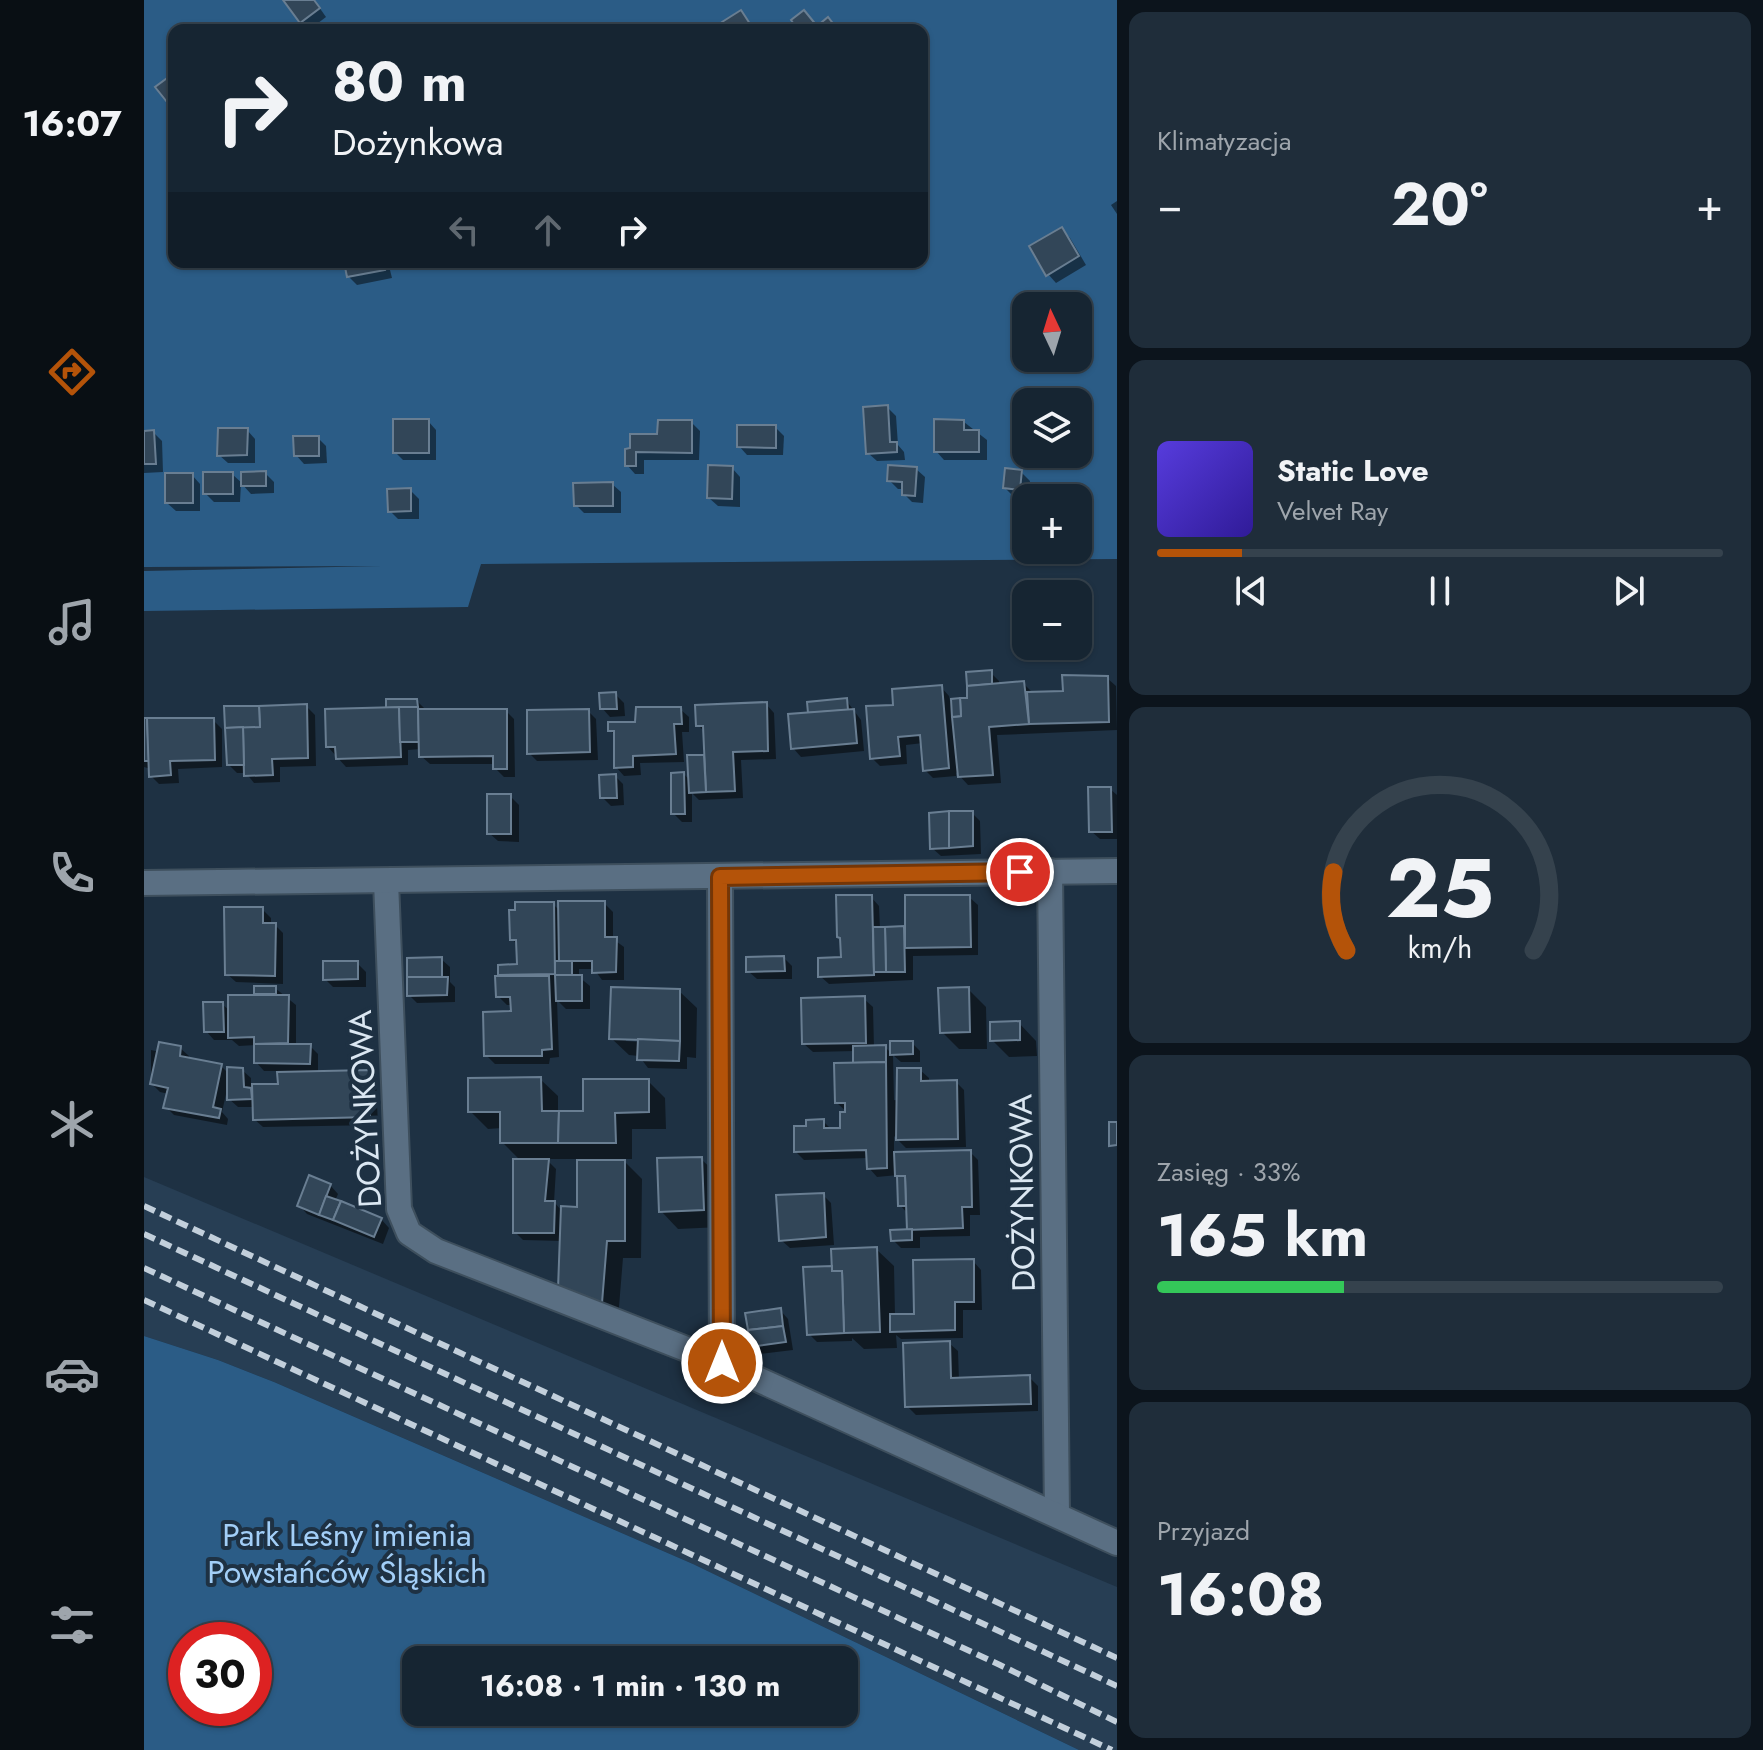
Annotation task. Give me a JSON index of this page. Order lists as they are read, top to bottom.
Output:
{
  "streets": {
    "street": ["DOŻYNKOWA"]
  },
  "parks": ["Park Leśny imienia Powstańców Śląskich"],
  "north": "top",
  "page": {
    "tabs": "16:07",
    "tile": [
      "Klimatyzacja",
      ["Zasięg · 33%", "165 km"],
      ["Przyjazd", "16:08"]
    ],
    "turn": ["80 m", "Dożynkowa"],
    "heat": ["−", "20°", "+"],
    "map_buttons": ["+", "−"],
    "song": ["Static Love", "Velvet Ray"],
    "limit": "30",
    "trip": "16:08 · 1 min · 130 m",
    "gauge": ["25", "km/h"]
  }
}
